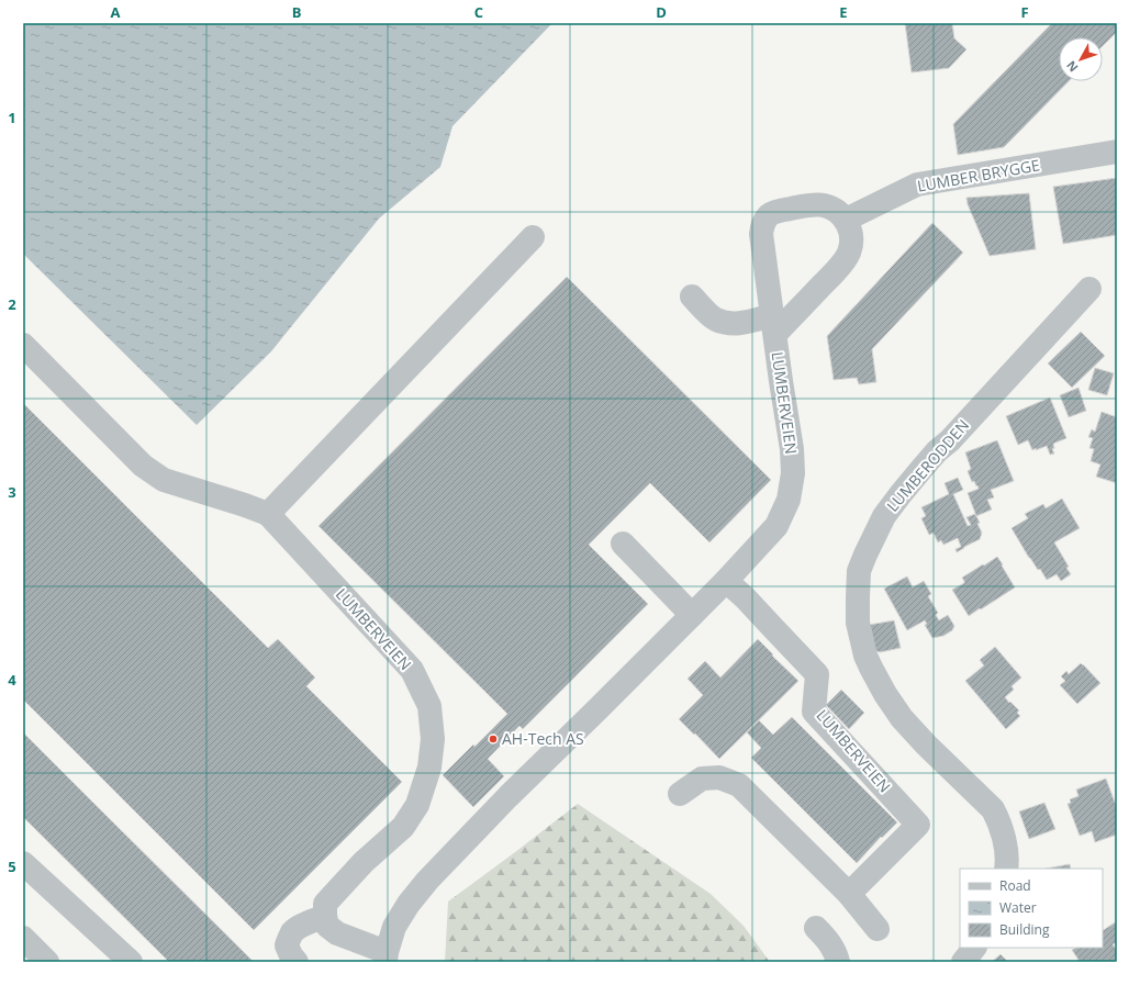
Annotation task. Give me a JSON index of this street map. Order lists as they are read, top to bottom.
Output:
{
  "streets": {
    "street": ["LUMBER BRYGGE", "LUMBERVEIEN", "LUMBERODDEN"]
  },
  "crossings": [
    ["LUMBER BRYGGE", "LUMBERVEIEN"]
  ],
  "places": ["AH-Tech AS"],
  "legend": ["Road", "Water", "Building"],
  "north": "bottom left",
  "grid": {
    "columns": [
      "A",
      "B",
      "C",
      "D",
      "E",
      "F"
    ],
    "rows": [
      "1",
      "2",
      "3",
      "4",
      "5"
    ]
  }
}
